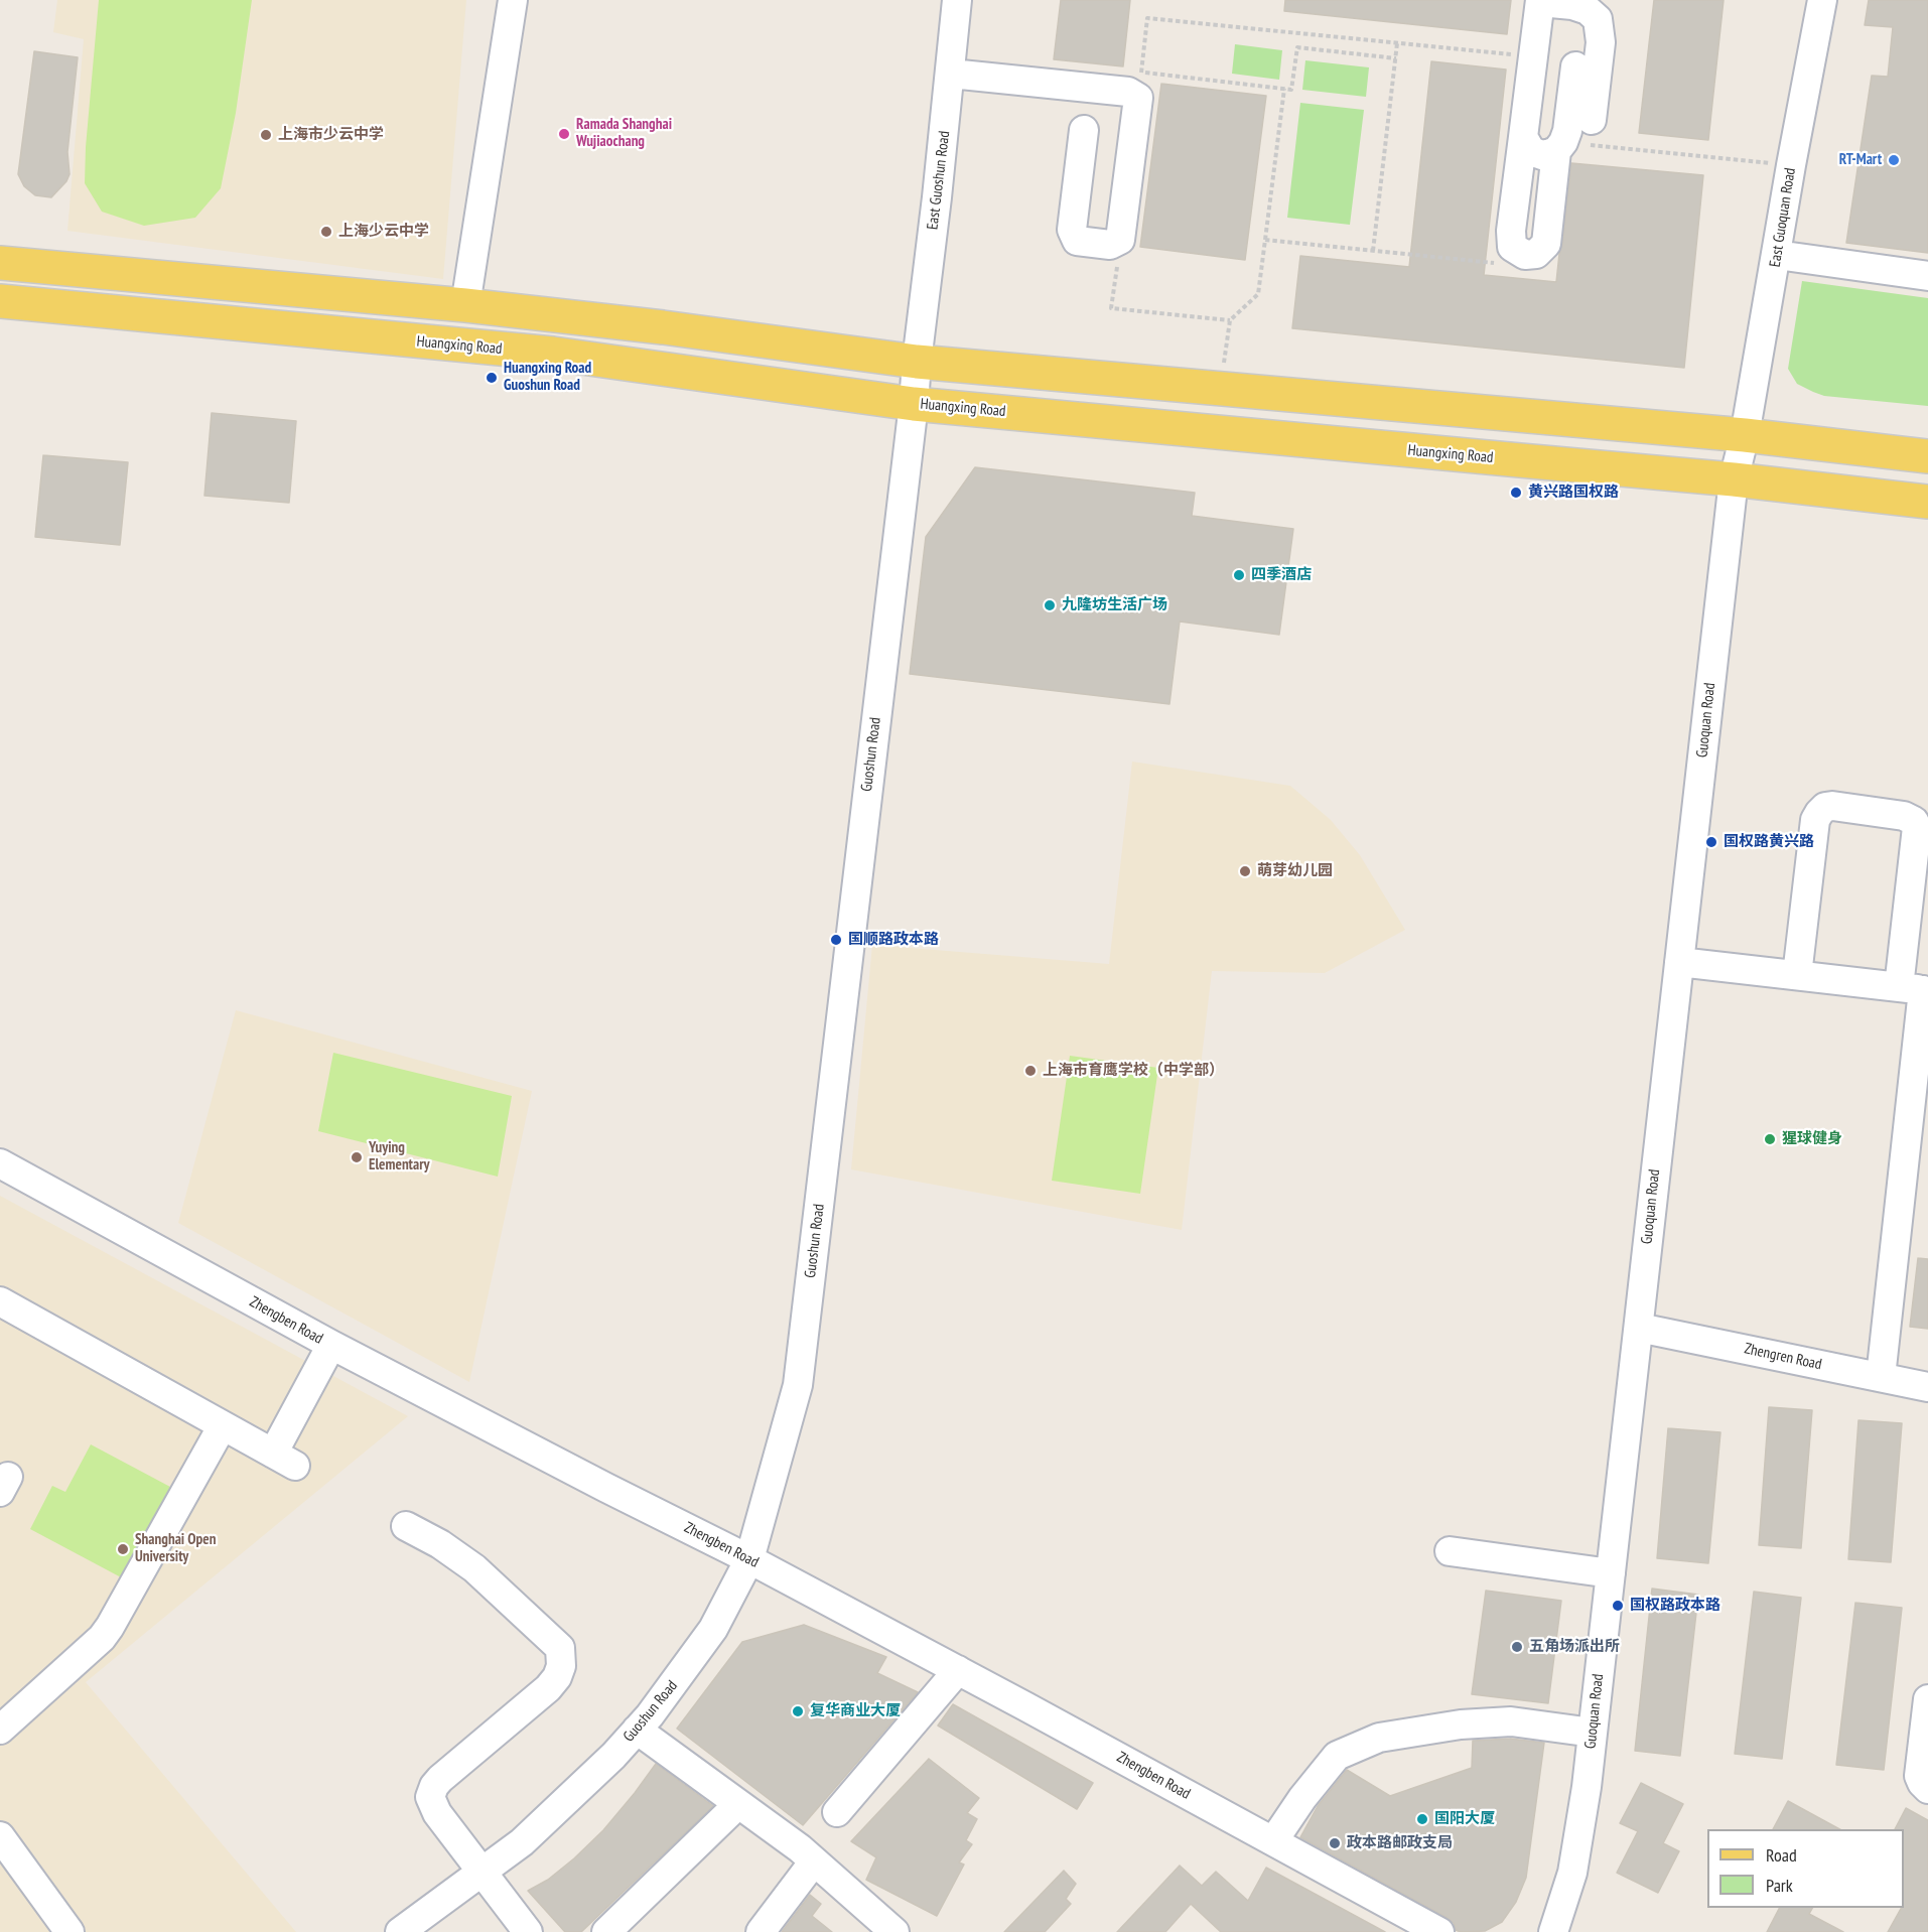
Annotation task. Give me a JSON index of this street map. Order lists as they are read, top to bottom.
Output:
{
  "streets": {
    "main road": ["Huangxing Road"],
    "street": [
      "East Guoshun Road",
      "East Guoquan Road",
      "Guoquan Road",
      "Guoshun Road",
      "Zhengben Road",
      "Zhengren Road"
    ]
  },
  "crossings": [
    ["East Guoshun Road", "Huangxing Road"],
    ["East Guoshun Road", "Guoshun Road"],
    ["East Guoquan Road", "Huangxing Road"],
    ["East Guoquan Road", "Guoquan Road"],
    ["Huangxing Road", "Guoquan Road"],
    ["Huangxing Road", "Guoshun Road"],
    ["Guoquan Road", "Zhengren Road"],
    ["Guoshun Road", "Zhengben Road"]
  ],
  "places": [
    "Ramada Shanghai Wujiaochang",
    "上海市少云中学",
    "RT-Mart",
    "上海少云中学",
    "Huangxing Road Guoshun Road",
    "黄兴路国权路",
    "四季酒店",
    "九隆坊生活广场",
    "国权路黄兴路",
    "萌芽幼儿园",
    "国顺路政本路",
    "上海市育鹰学校（中学部）",
    "猩球健身",
    "Yuying Elementary",
    "Shanghai Open University",
    "国权路政本路",
    "五角场派出所",
    "复华商业大厦",
    "国阳大厦",
    "政本路邮政支局"
  ],
  "legend": ["Road", "Park"]
}
